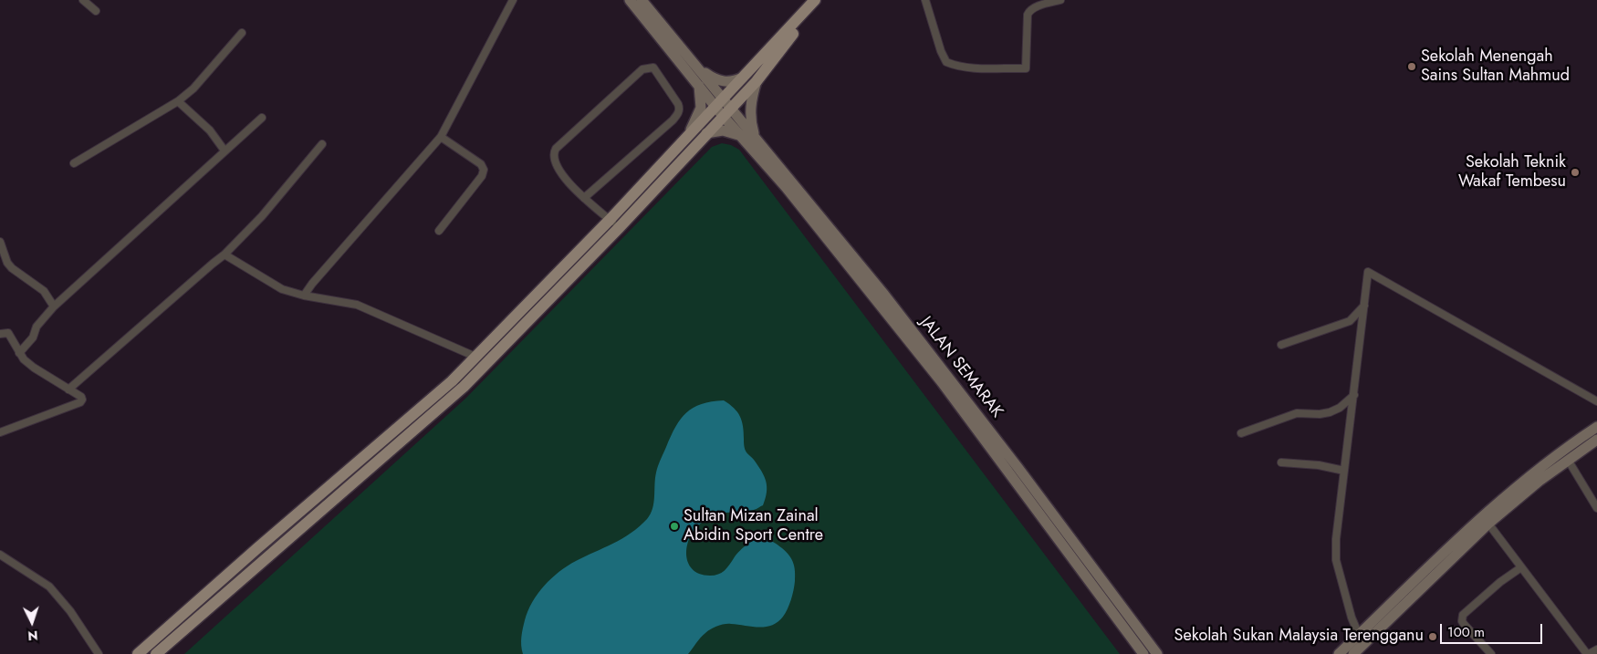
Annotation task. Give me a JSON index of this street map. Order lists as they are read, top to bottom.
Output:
{
  "streets": {
    "main road": ["JALAN SEMARAK"]
  },
  "places": [
    "Sekolah Menengah Sains Sultan Mahmud",
    "Sekolah Teknik Wakaf Tembesu",
    "Sultan Mizan Zainal Abidin Sport Centre",
    "Sekolah Sukan Malaysia Terengganu"
  ],
  "scale_bar": "100 m",
  "north": "bottom"
}
